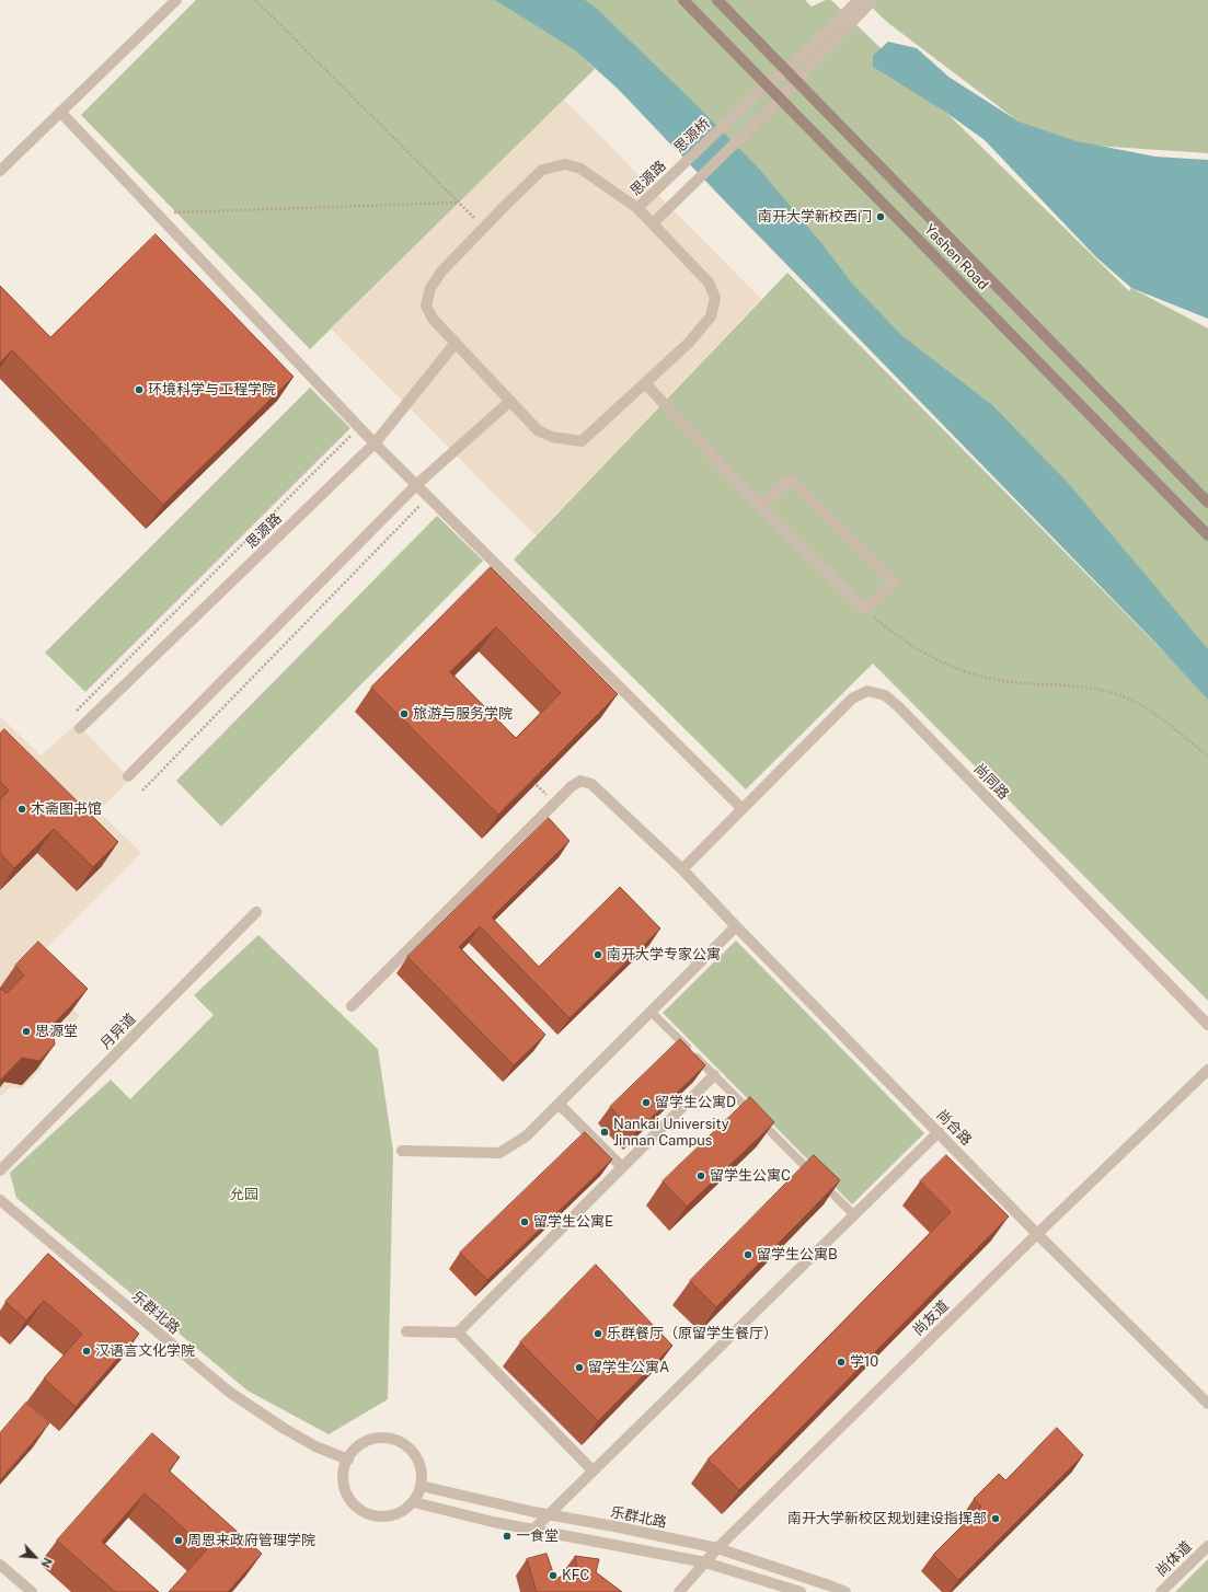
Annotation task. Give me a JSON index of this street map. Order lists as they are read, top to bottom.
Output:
{
  "streets": {
    "main road": ["Yashen Road"],
    "street": [
      "思源桥",
      "思源路",
      "尚同路",
      "月异道",
      "尚合路",
      "乐群北路",
      "尚友道",
      "尚体道"
    ]
  },
  "crossings": [
    ["思源桥", "思源路"],
    ["思源桥", "Yashen Road"],
    ["尚同路", "尚合路"],
    ["尚合路", "尚友道"],
    ["乐群北路", "尚友道"]
  ],
  "parks": ["允园"],
  "places": [
    "南开大学新校西门",
    "环境科学与工程学院",
    "旅游与服务学院",
    "木斋图书馆",
    "南开大学专家公寓",
    "思源堂",
    "留学生公寓D",
    "Nankai University Jinnan Campus",
    "留学生公寓C",
    "留学生公寓E",
    "留学生公寓B",
    "乐群餐厅（原留学生餐厅）",
    "汉语言文化学院",
    "学10",
    "留学生公寓A",
    "南开大学新校区规划建设指挥部",
    "一食堂",
    "周恩来政府管理学院",
    "KFC"
  ],
  "north": "bottom right"
}
